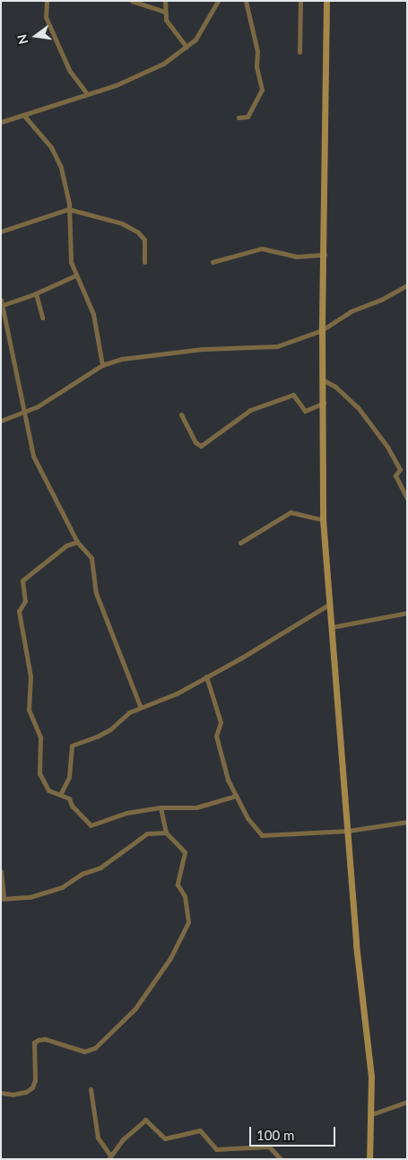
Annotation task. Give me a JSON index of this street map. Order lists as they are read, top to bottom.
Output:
{
  "scale_bar": "100 m",
  "north": "left"
}
